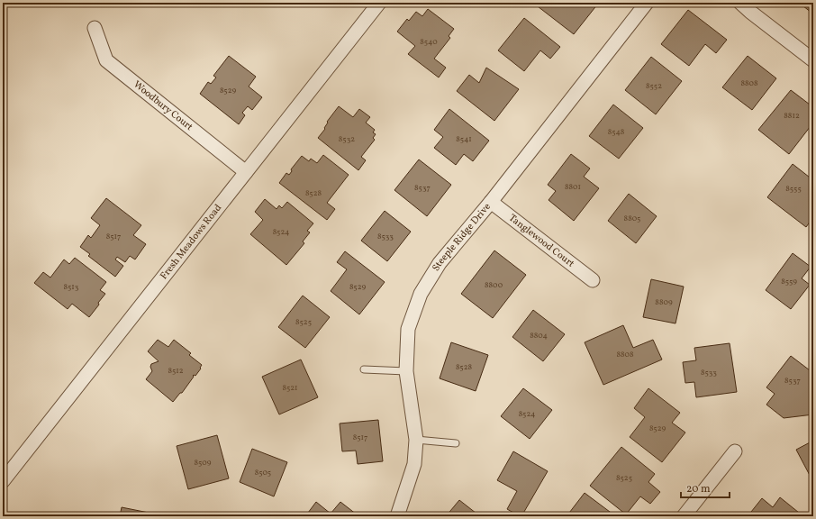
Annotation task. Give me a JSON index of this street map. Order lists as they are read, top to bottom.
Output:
{
  "streets": {
    "street": [
      "Woodbury Court",
      "Steeple Ridge Drive",
      "Tanglewood Court",
      "Fresh Meadows Road"
    ]
  },
  "crossings": [
    ["Woodbury Court", "Fresh Meadows Road"],
    ["Steeple Ridge Drive", "Tanglewood Court"]
  ],
  "house_numbers": [
    "8540",
    "8808",
    "8552",
    "8529",
    "8812",
    "8548",
    "8532",
    "8541",
    "8801",
    "8537",
    "8555",
    "8528",
    "8805",
    "8524",
    "8517",
    "8533",
    "8559",
    "8800",
    "8513",
    "8529",
    "8809",
    "8525",
    "8804",
    "8808",
    "8528",
    "8512",
    "8533",
    "8537",
    "8521",
    "8524",
    "8529",
    "8517",
    "8509",
    "8505",
    "8525"
  ],
  "scale_bar": "20 m"
}
